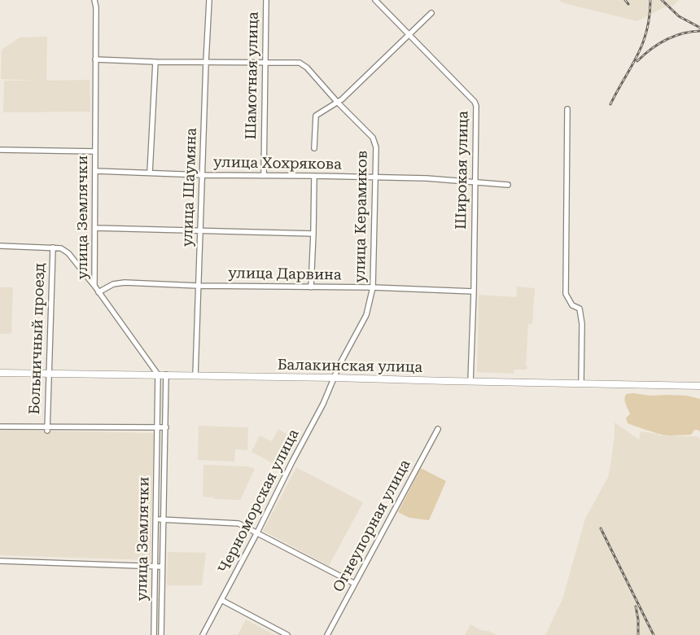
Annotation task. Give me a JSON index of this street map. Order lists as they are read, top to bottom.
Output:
{
  "streets": {
    "main road": ["Балакинская улица"],
    "street": [
      "Шамотная улица",
      "улица Хохрякова",
      "Широкая улица",
      "улица Шаумяна",
      "улица Керамиков",
      "улица Землячки",
      "улица Дарвина",
      "Больничный проезд",
      "Черноморская улица",
      "Огнеупорная улица"
    ]
  },
  "crossings": [
    ["Шамотная улица", "улица Хохрякова"],
    ["Шамотная улица", "улица Керамиков"],
    ["улица Хохрякова", "Широкая улица"],
    ["улица Хохрякова", "улица Шаумяна"],
    ["улица Хохрякова", "улица Керамиков"],
    ["улица Хохрякова", "улица Землячки"],
    ["Широкая улица", "улица Дарвина"],
    ["Широкая улица", "Балакинская улица"],
    ["улица Шаумяна", "улица Керамиков"],
    ["улица Шаумяна", "улица Дарвина"],
    ["улица Шаумяна", "Балакинская улица"],
    ["улица Керамиков", "улица Землячки"],
    ["улица Керамиков", "улица Дарвина"],
    ["улица Керамиков", "Балакинская улица"],
    ["улица Керамиков", "Черноморская улица"],
    ["улица Землячки", "улица Дарвина"],
    ["улица Землячки", "Балакинская улица"],
    ["Больничный проезд", "Балакинская улица"],
    ["Балакинская улица", "Черноморская улица"]
  ]
}
